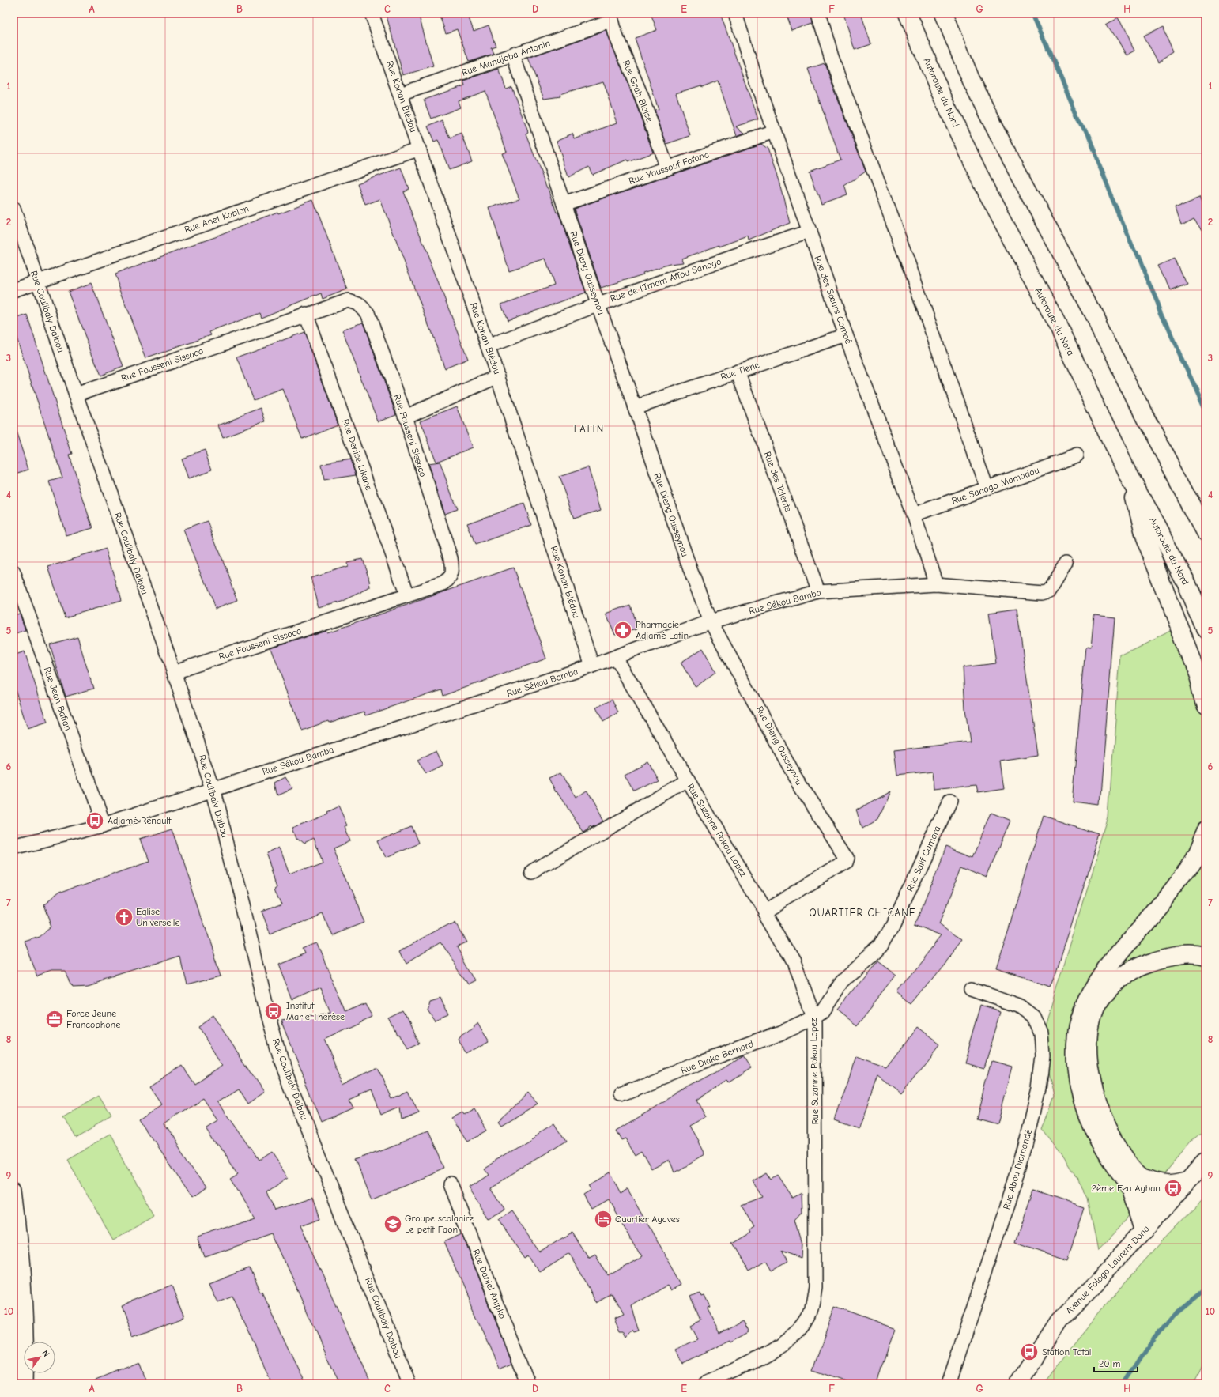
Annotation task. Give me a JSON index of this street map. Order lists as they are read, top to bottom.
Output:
{
  "streets": {
    "main road": ["Autoroute du Nord", "Avenue Fologo Laurent Dona"],
    "street": [
      "Rue Mandjoba Antonin",
      "Rue Grah Blaise",
      "Rue Konan Blédou",
      "Rue Youssouf Fofana",
      "Rue Anet Kablan",
      "Rue Dieng Ousseynou",
      "Rue de l'Imam Affou Sanogo",
      "Rue des Sœurs Comoé",
      "Rue Coulibaly Daibou",
      "Rue Fousseni Sissoco",
      "Rue Tiene",
      "Rue Denise Likane",
      "Rue des Talents",
      "Rue Sanogo Mamadou",
      "Rue Sékou Bamba",
      "Rue Jean Baflan",
      "Rue Suzanne Pokou Lopez",
      "Rue Salif Camara",
      "Rue Diako Bernard",
      "Rue Abou Diomandé",
      "Rue Daniel Anipko"
    ]
  },
  "crossings": [
    ["Rue Mandjoba Antonin", "Rue Grah Blaise"],
    ["Rue Mandjoba Antonin", "Rue Konan Blédou"],
    ["Rue Mandjoba Antonin", "Rue Dieng Ousseynou"],
    ["Rue Grah Blaise", "Rue Youssouf Fofana"],
    ["Rue Konan Blédou", "Rue Anet Kablan"],
    ["Rue Konan Blédou", "Rue de l'Imam Affou Sanogo"],
    ["Rue Konan Blédou", "Rue Sékou Bamba"],
    ["Rue Youssouf Fofana", "Rue Dieng Ousseynou"],
    ["Rue Youssouf Fofana", "Rue des Sœurs Comoé"],
    ["Rue Anet Kablan", "Rue Coulibaly Daibou"],
    ["Rue Dieng Ousseynou", "Rue de l'Imam Affou Sanogo"],
    ["Rue Dieng Ousseynou", "Rue Tiene"],
    ["Rue Dieng Ousseynou", "Rue Sékou Bamba"],
    ["Rue Dieng Ousseynou", "Rue Suzanne Pokou Lopez"],
    ["Rue de l'Imam Affou Sanogo", "Rue des Sœurs Comoé"],
    ["Rue des Sœurs Comoé", "Rue Tiene"],
    ["Rue des Sœurs Comoé", "Rue Sanogo Mamadou"],
    ["Rue des Sœurs Comoé", "Rue Sékou Bamba"],
    ["Rue Coulibaly Daibou", "Rue Fousseni Sissoco"],
    ["Rue Coulibaly Daibou", "Rue Sékou Bamba"],
    ["Rue Fousseni Sissoco", "Rue Denise Likane"],
    ["Rue Tiene", "Rue des Talents"],
    ["Rue des Talents", "Rue Sékou Bamba"],
    ["Rue Sékou Bamba", "Rue Jean Baflan"],
    ["Rue Sékou Bamba", "Rue Suzanne Pokou Lopez"],
    ["Rue Suzanne Pokou Lopez", "Rue Salif Camara"],
    ["Rue Suzanne Pokou Lopez", "Rue Diako Bernard"],
    ["Rue Salif Camara", "Rue Diako Bernard"]
  ],
  "districts": ["LATIN", "QUARTIER CHICANE"],
  "places": {
    "pharmacy": ["Pharmacie Adjamé Latin"],
    "bus stop": [
      "Adjamé Renault",
      "Institut Marie-Thérèse",
      "2ème Feu Agban",
      "Station Total"
    ],
    "church": ["Eglise Universelle"],
    "office": ["Force Jeune Francophone"],
    "hotel": ["Quartier Agaves"],
    "school or university": ["Groupe scolaaire Le petit Faon"]
  },
  "scale_bar": "20 m",
  "north": "top right",
  "grid": {
    "columns": [
      "A",
      "B",
      "C",
      "D",
      "E",
      "F",
      "G",
      "H"
    ],
    "rows": [
      "1",
      "2",
      "3",
      "4",
      "5",
      "6",
      "7",
      "8",
      "9",
      "10"
    ]
  }
}
